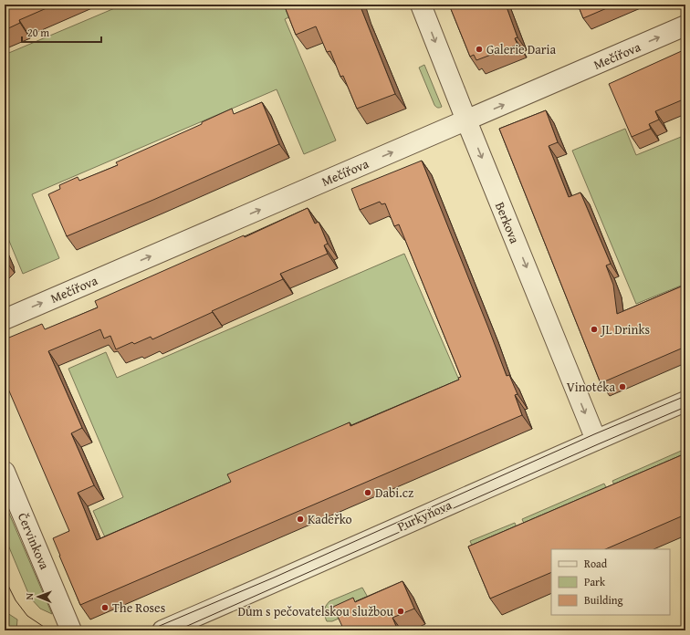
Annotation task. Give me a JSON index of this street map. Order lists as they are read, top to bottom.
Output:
{
  "streets": {
    "street": [
      "Mečířova",
      "Berkova",
      "Purkyňova",
      "Červinkova"
    ]
  },
  "crossings": [
    ["Mečířova", "Berkova"],
    ["Berkova", "Purkyňova"]
  ],
  "one_way": ["Mečířova", "Berkova"],
  "places": [
    "Galerie Daria",
    "JL Drinks",
    "Vinotéka",
    "Dabi.cz",
    "Kadeřko",
    "The Roses",
    "Dům s pečovatelskou službou"
  ],
  "legend": ["Road", "Park", "Building"],
  "scale_bar": "20 m",
  "north": "left"
}
